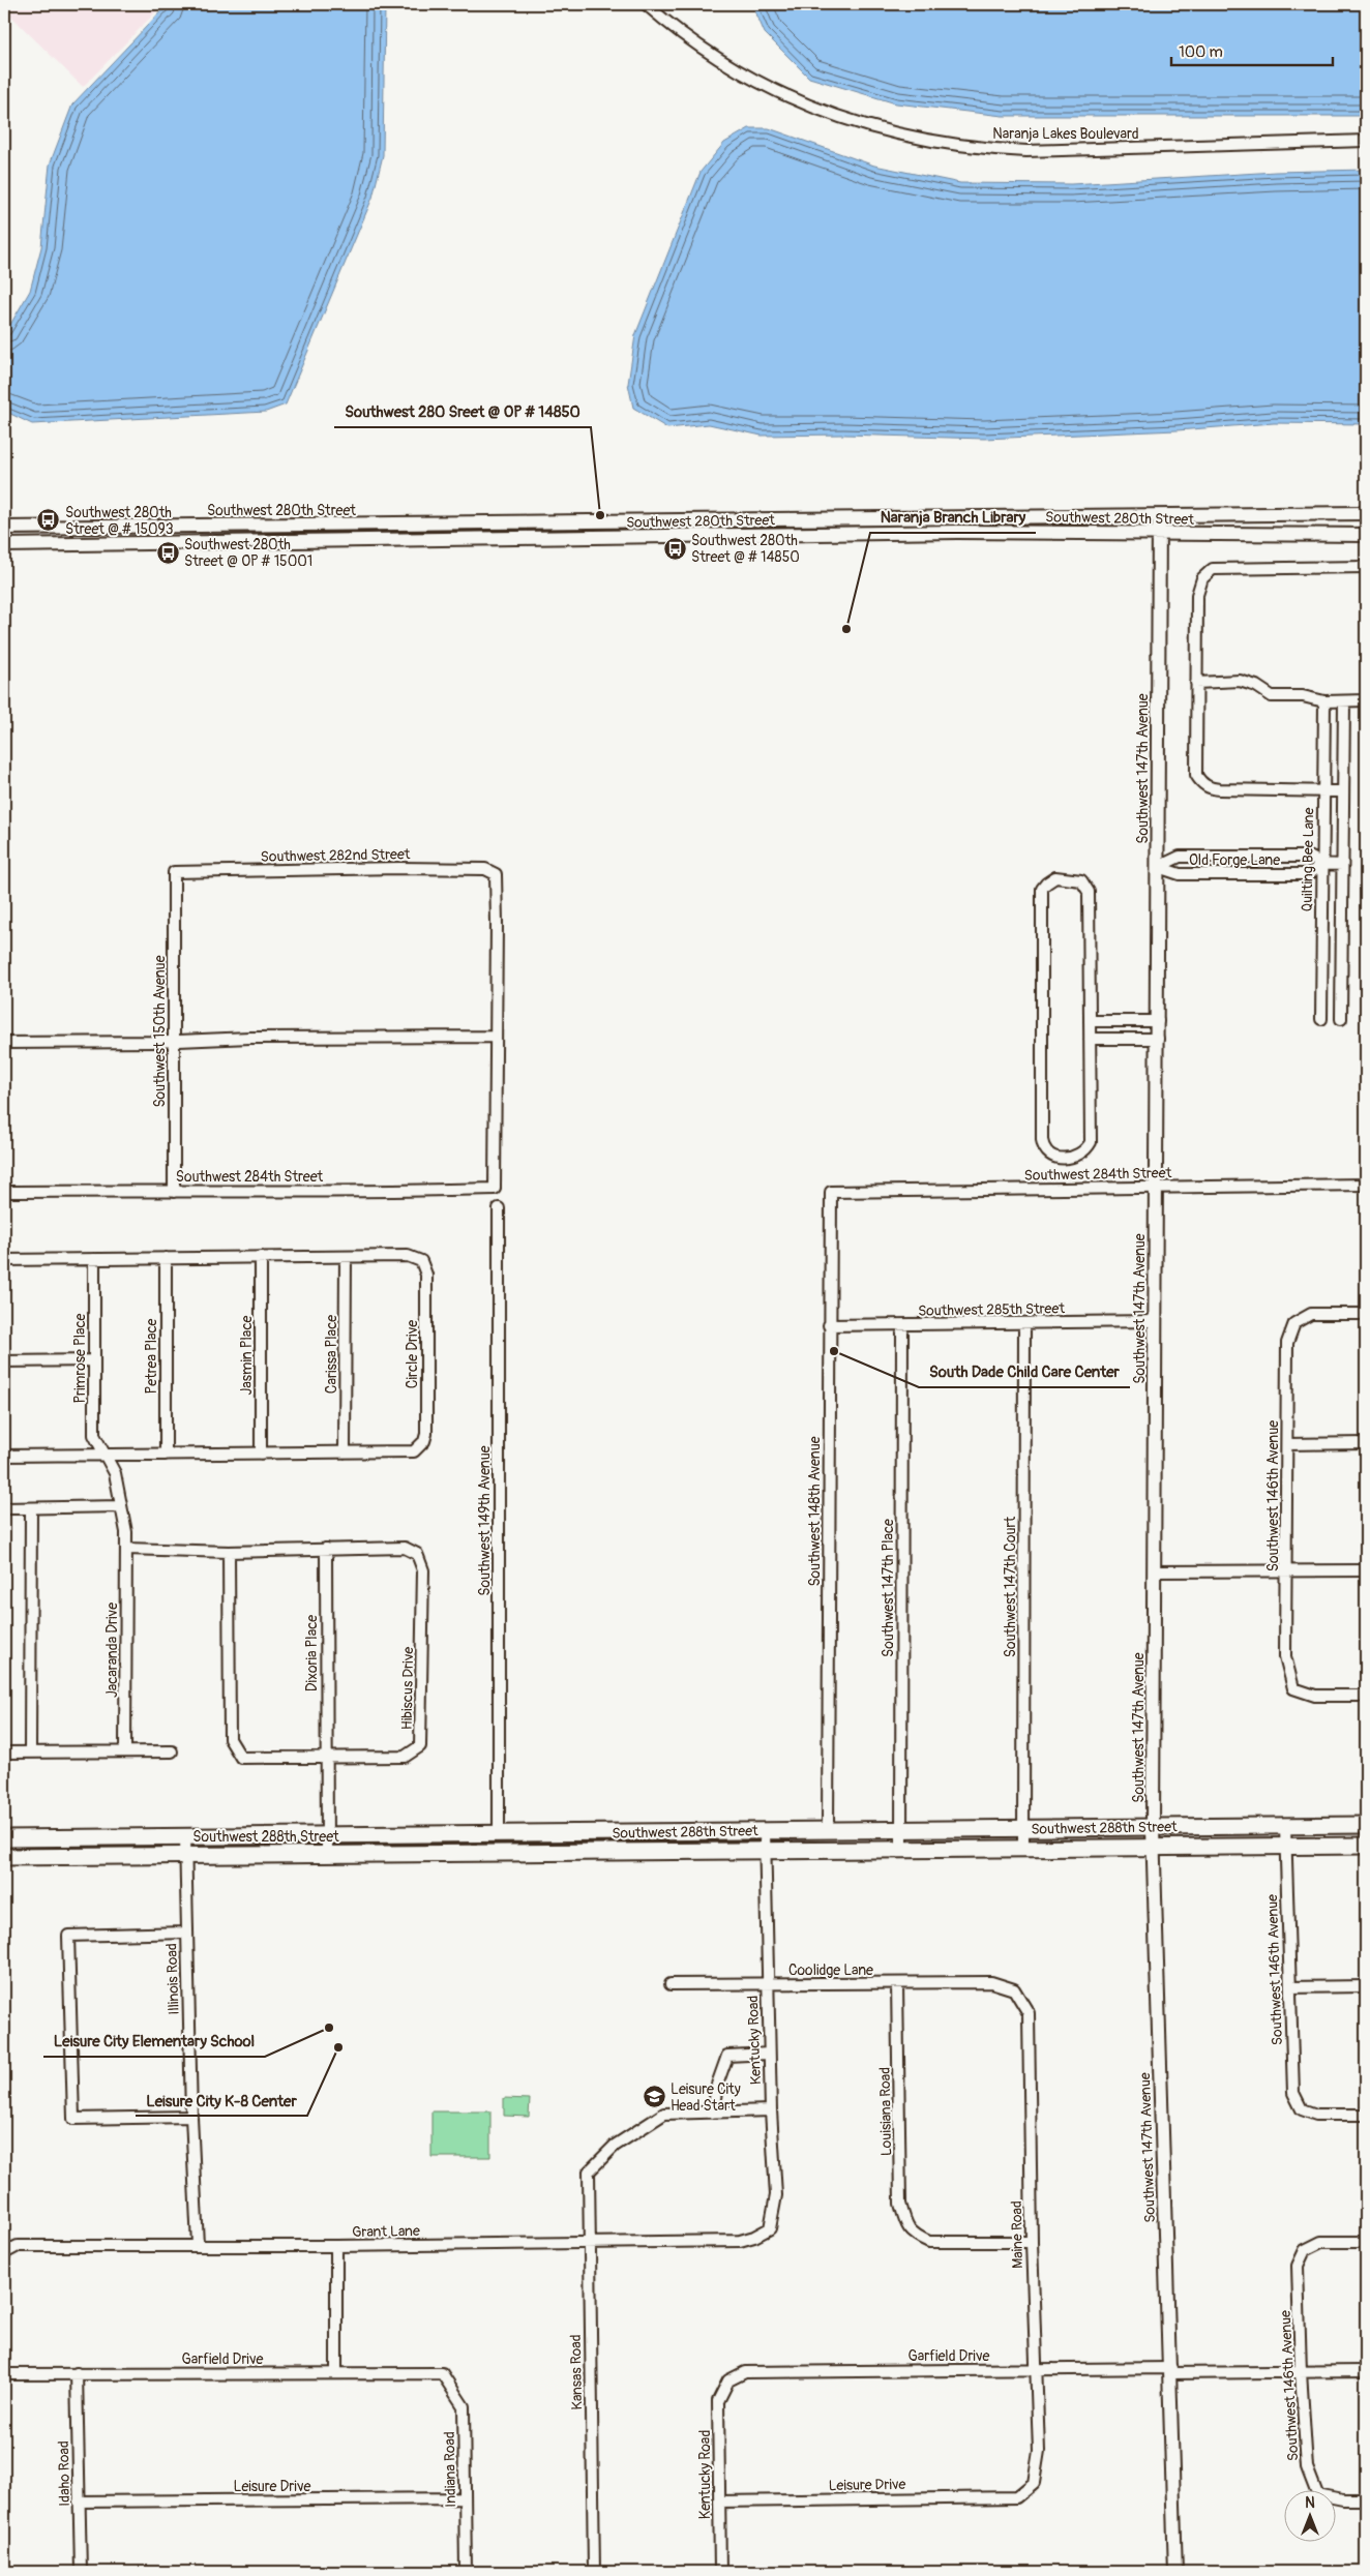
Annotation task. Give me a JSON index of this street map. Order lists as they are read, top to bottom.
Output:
{
  "streets": {
    "main road": ["Southwest 288th Street"],
    "street": [
      "Naranja Lakes Boulevard",
      "Southwest 280th Street",
      "Southwest 147th Avenue",
      "Southwest 282nd Street",
      "Old Forge Lane",
      "Quilting Bee Lane",
      "Southwest 150th Avenue",
      "Southwest 284th Street",
      "Southwest 285th Street",
      "Carissa Place",
      "Circle Drive",
      "Jasmin Place",
      "Petrea Place",
      "Primrose Place",
      "Southwest 146th Avenue",
      "Southwest 148th Avenue",
      "Southwest 149th Avenue",
      "Southwest 147th Court",
      "Southwest 147th Place",
      "Jacaranda Drive",
      "Dixoria Place",
      "Hibiscus Drive",
      "Coolidge Lane",
      "Illinois Road",
      "Kentucky Road",
      "Louisiana Road",
      "Grant Lane",
      "Maine Road",
      "Garfield Drive",
      "Kansas Road",
      "Indiana Road",
      "Idaho Road",
      "Leisure Drive"
    ]
  },
  "crossings": [
    ["Southwest 280th Street", "Southwest 147th Avenue"],
    ["Southwest 147th Avenue", "Old Forge Lane"],
    ["Southwest 147th Avenue", "Southwest 284th Street"],
    ["Southwest 147th Avenue", "Southwest 285th Street"],
    ["Southwest 147th Avenue", "Southwest 288th Street"],
    ["Southwest 147th Avenue", "Garfield Drive"],
    ["Southwest 282nd Street", "Southwest 150th Avenue"],
    ["Southwest 282nd Street", "Southwest 284th Street"],
    ["Old Forge Lane", "Quilting Bee Lane"],
    ["Southwest 150th Avenue", "Southwest 284th Street"],
    ["Southwest 284th Street", "Southwest 148th Avenue"],
    ["Southwest 285th Street", "Southwest 148th Avenue"],
    ["Southwest 285th Street", "Southwest 147th Court"],
    ["Southwest 285th Street", "Southwest 147th Place"],
    ["Carissa Place", "Circle Drive"],
    ["Circle Drive", "Jasmin Place"],
    ["Circle Drive", "Petrea Place"],
    ["Circle Drive", "Primrose Place"],
    ["Southwest 146th Avenue", "Southwest 288th Street"],
    ["Southwest 146th Avenue", "Garfield Drive"],
    ["Southwest 148th Avenue", "Southwest 288th Street"],
    ["Southwest 149th Avenue", "Southwest 288th Street"],
    ["Southwest 147th Court", "Southwest 288th Street"],
    ["Southwest 147th Place", "Southwest 288th Street"],
    ["Jacaranda Drive", "Hibiscus Drive"],
    ["Dixoria Place", "Hibiscus Drive"],
    ["Dixoria Place", "Southwest 288th Street"],
    ["Southwest 288th Street", "Illinois Road"],
    ["Southwest 288th Street", "Kentucky Road"],
    ["Coolidge Lane", "Kentucky Road"],
    ["Coolidge Lane", "Louisiana Road"],
    ["Coolidge Lane", "Maine Road"],
    ["Illinois Road", "Grant Lane"],
    ["Kentucky Road", "Grant Lane"],
    ["Kentucky Road", "Garfield Drive"],
    ["Kentucky Road", "Leisure Drive"],
    ["Louisiana Road", "Maine Road"],
    ["Grant Lane", "Kansas Road"],
    ["Maine Road", "Garfield Drive"],
    ["Maine Road", "Leisure Drive"],
    ["Garfield Drive", "Indiana Road"],
    ["Garfield Drive", "Idaho Road"],
    ["Indiana Road", "Leisure Drive"],
    ["Idaho Road", "Leisure Drive"]
  ],
  "places": {
    "other": [
      "Southwest 280 Sreet @ OP # 14850",
      "Naranja Branch Library",
      "South Dade Child Care Center",
      "Leisure City Elementary School",
      "Leisure City K-8 Center"
    ],
    "bus stop": ["Southwest 280th Street @ # 15093", "Southwest 280th Street @ # 14850", "Southwest 280th Street @ OP # 15001"],
    "school or university": ["Leisure City Head Start"]
  },
  "scale_bar": "100 m",
  "north": "top"
}
